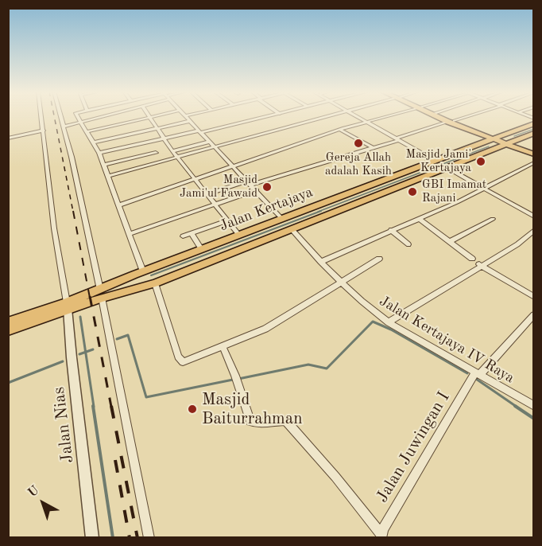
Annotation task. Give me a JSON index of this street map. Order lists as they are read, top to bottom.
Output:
{
  "streets": {
    "main road": ["Jalan Kertajaya"],
    "street": ["Jalan Kertajaya IV Raya", "Jalan Nias", "Jalan Juwingan I"]
  },
  "crossings": [
    ["Jalan Kertajaya", "Jalan Kertajaya IV Raya"],
    ["Jalan Kertajaya", "Jalan Nias"],
    ["Jalan Kertajaya IV Raya", "Jalan Juwingan I"]
  ],
  "places": [
    "Gereja Allah adalah Kasih",
    "Masjid Jami' Kertajaya",
    "Masjid Jami'ul Fawaid",
    "GBI Imamat Rajani",
    "Masjid Baiturrahman"
  ],
  "north": "top left"
}
